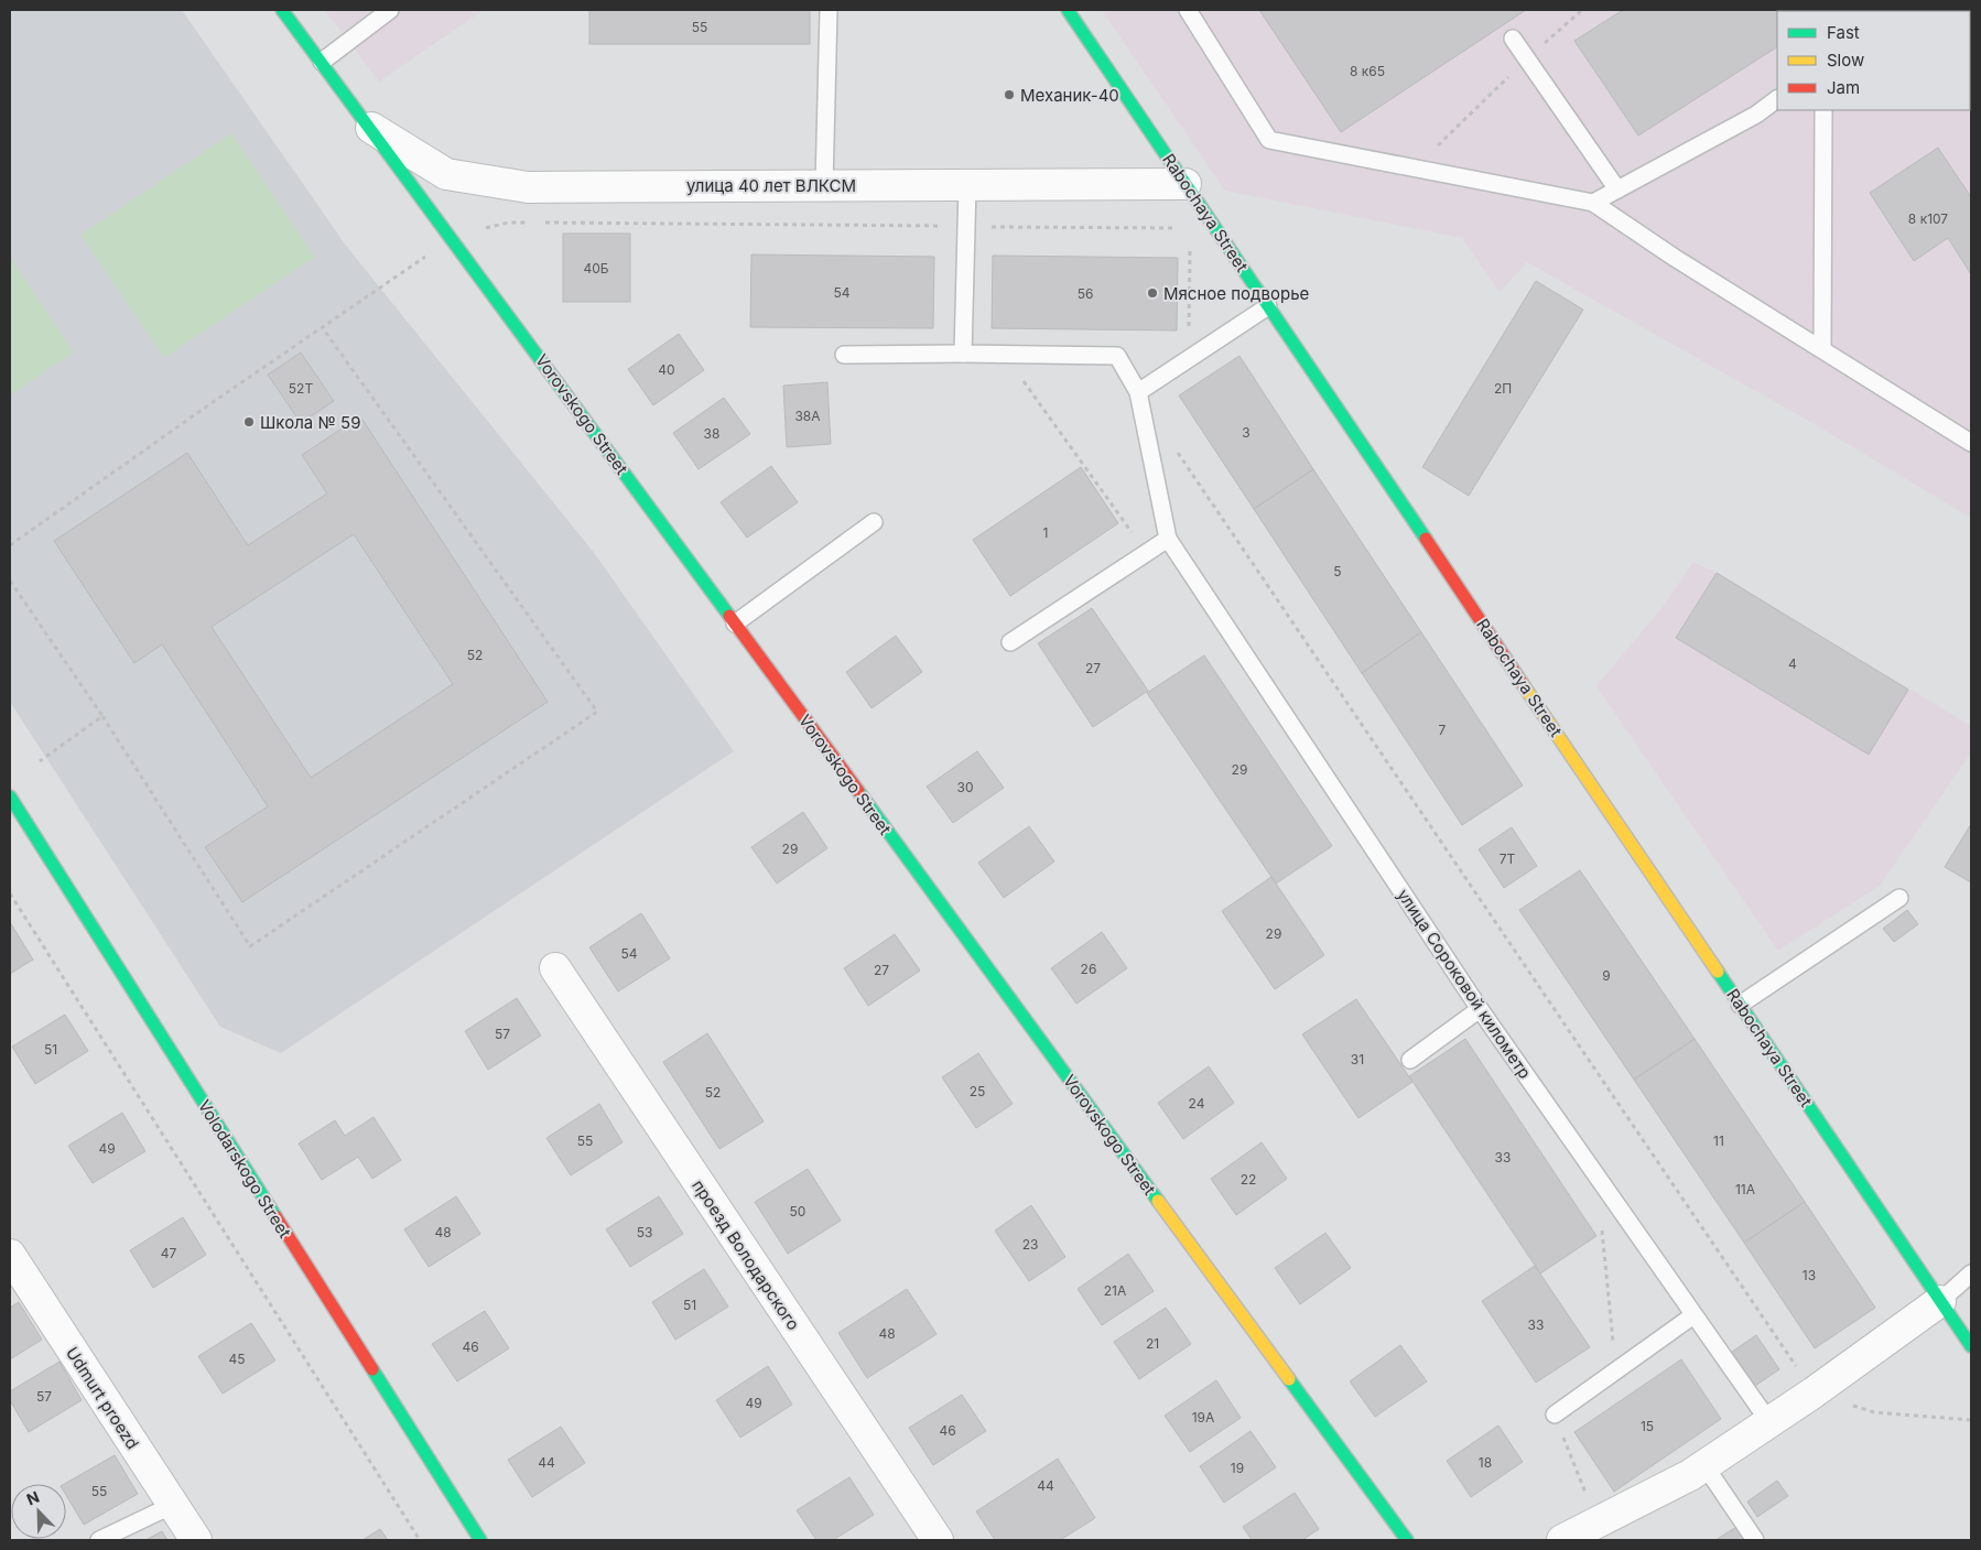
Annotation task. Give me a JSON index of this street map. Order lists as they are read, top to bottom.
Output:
{
  "streets": {
    "street": [
      "улица 40 лет ВЛКСМ",
      "Rabochaya Street",
      "Vorovskogo Street",
      "Volodarskogo Street",
      "проезд Володарского",
      "Udmurt proezd"
    ],
    "lane": ["улица Сороковой километр"]
  },
  "crossings": [
    ["улица 40 лет ВЛКСМ", "Rabochaya Street"],
    ["улица 40 лет ВЛКСМ", "Vorovskogo Street"]
  ],
  "places": ["Механик-40", "Мясное подворье", "Школа № 59"],
  "house_numbers": [
    "55",
    "8 к65",
    "8 к107",
    "40Б",
    "54",
    "56",
    "40",
    "52Т",
    "2П",
    "38А",
    "3",
    "38",
    "1",
    "5",
    "52",
    "4",
    "27",
    "7",
    "29",
    "30",
    "29",
    "7Т",
    "29",
    "54",
    "26",
    "27",
    "9",
    "57",
    "51",
    "31",
    "25",
    "52",
    "24",
    "55",
    "11",
    "49",
    "33",
    "22",
    "11А",
    "50",
    "48",
    "53",
    "23",
    "47",
    "13",
    "21А",
    "51",
    "33",
    "48",
    "21",
    "46",
    "45",
    "57",
    "49",
    "19А",
    "15",
    "46",
    "44",
    "18",
    "19",
    "44",
    "55"
  ],
  "legend": ["Fast", "Slow", "Jam"],
  "north": "top left"
}
